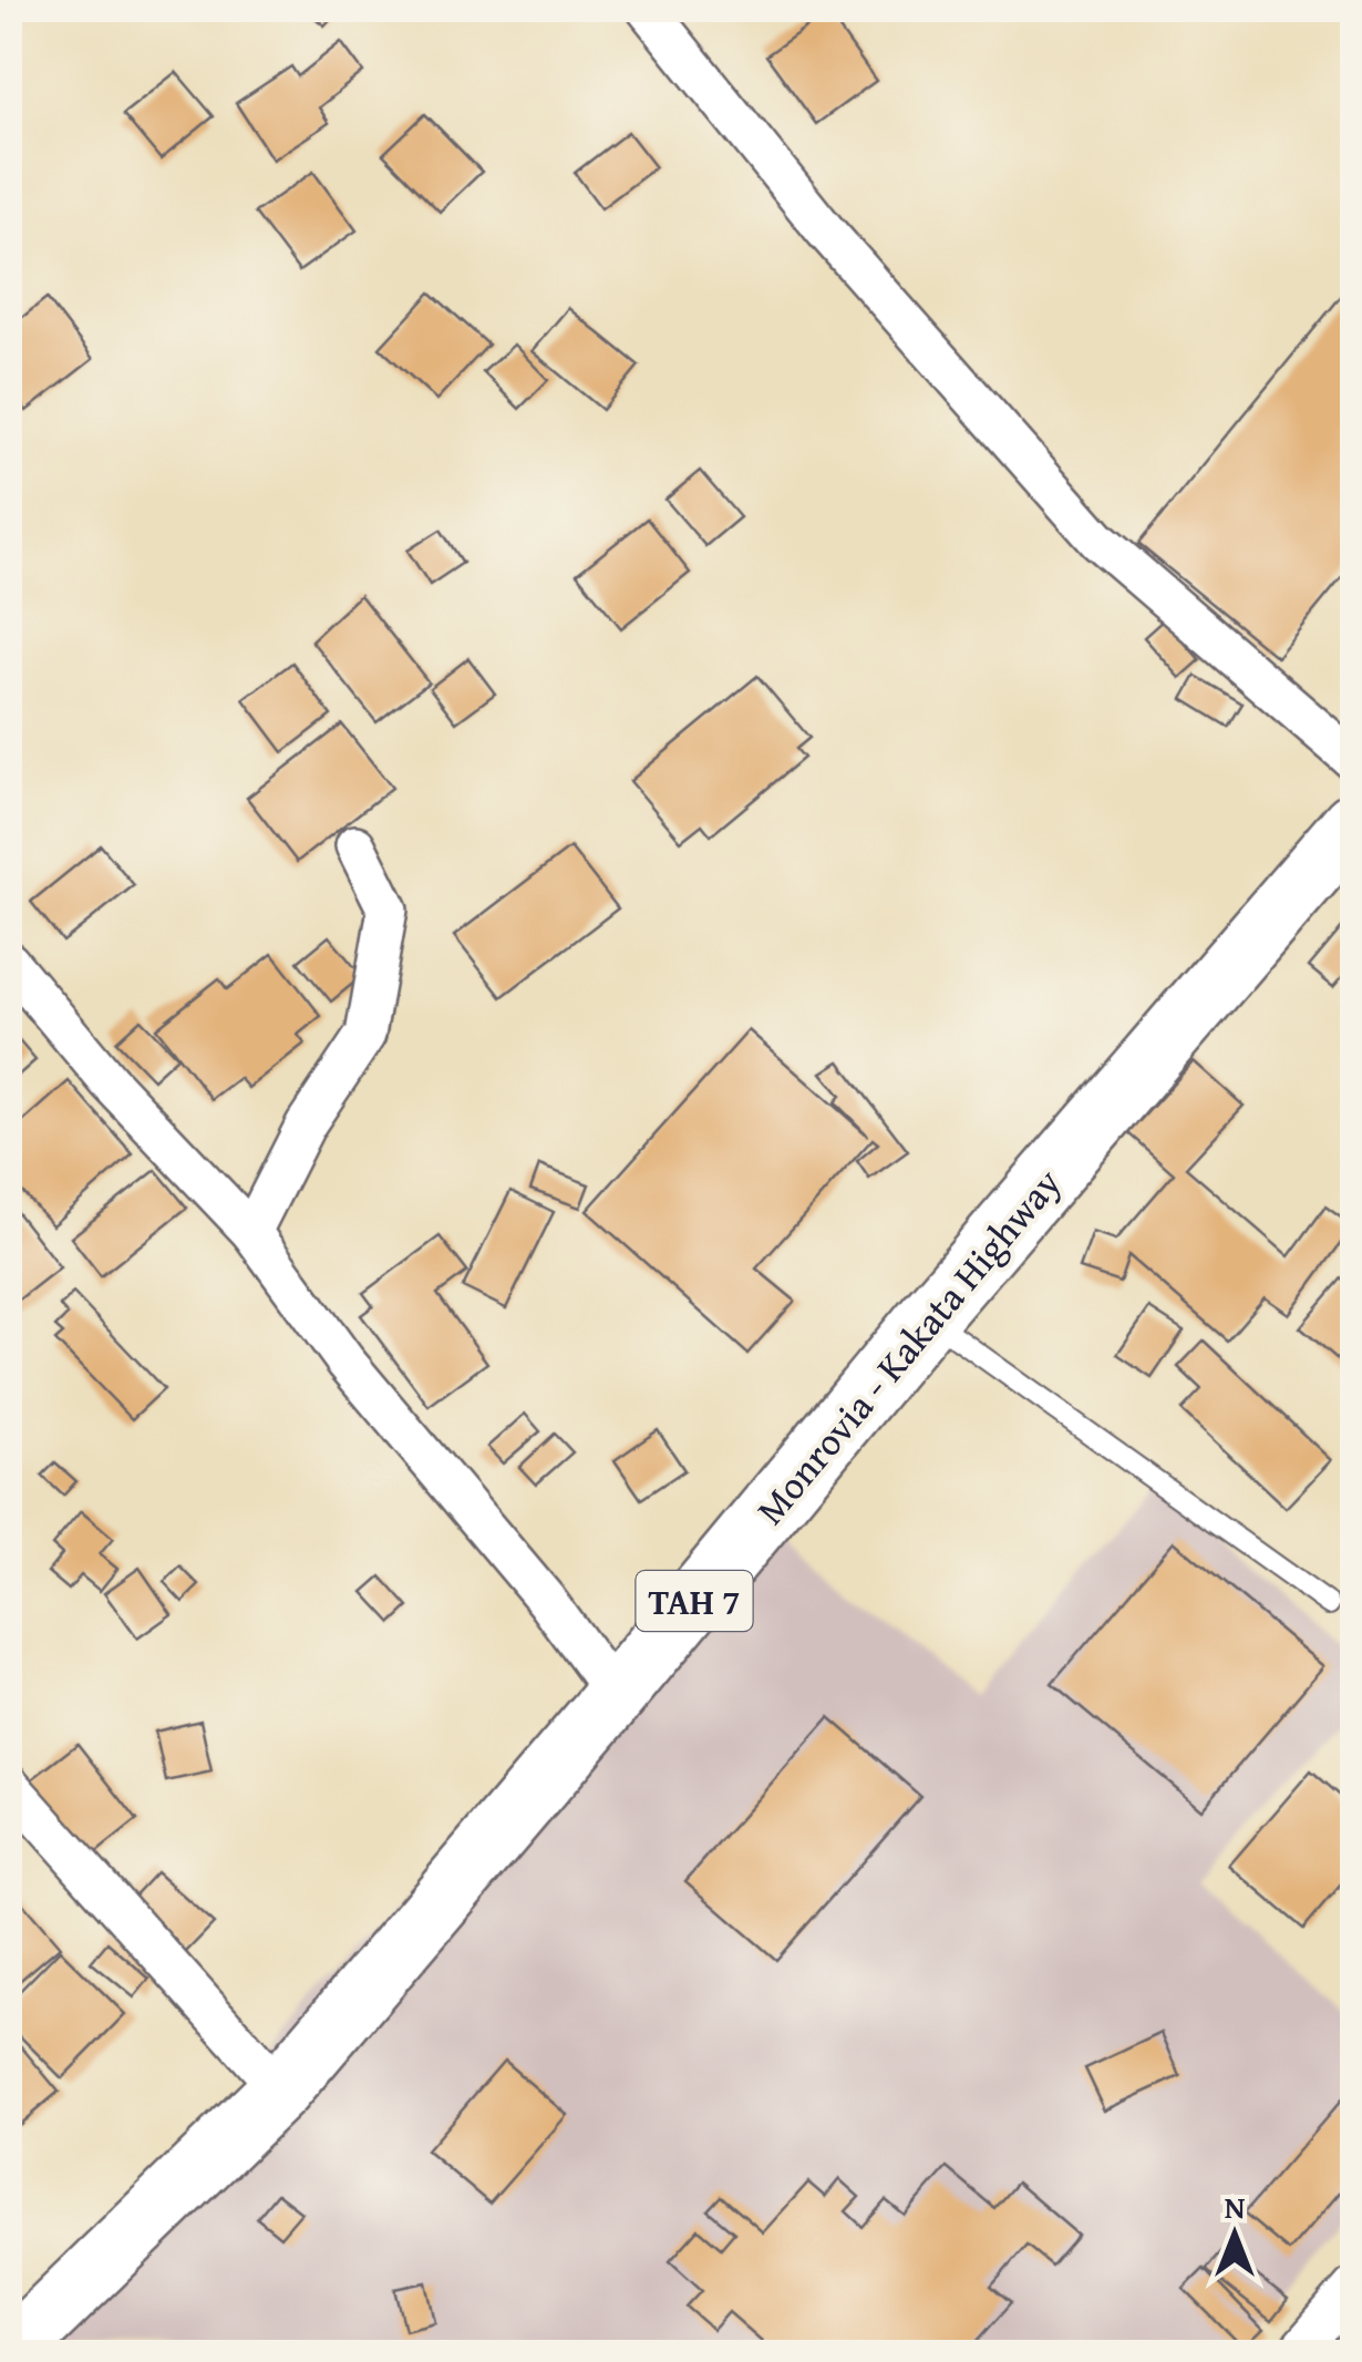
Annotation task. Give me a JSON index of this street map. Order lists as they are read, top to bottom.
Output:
{
  "streets": {
    "highway": ["Monrovia - Kakata Highway", "TAH 7"]
  },
  "north": "top"
}
